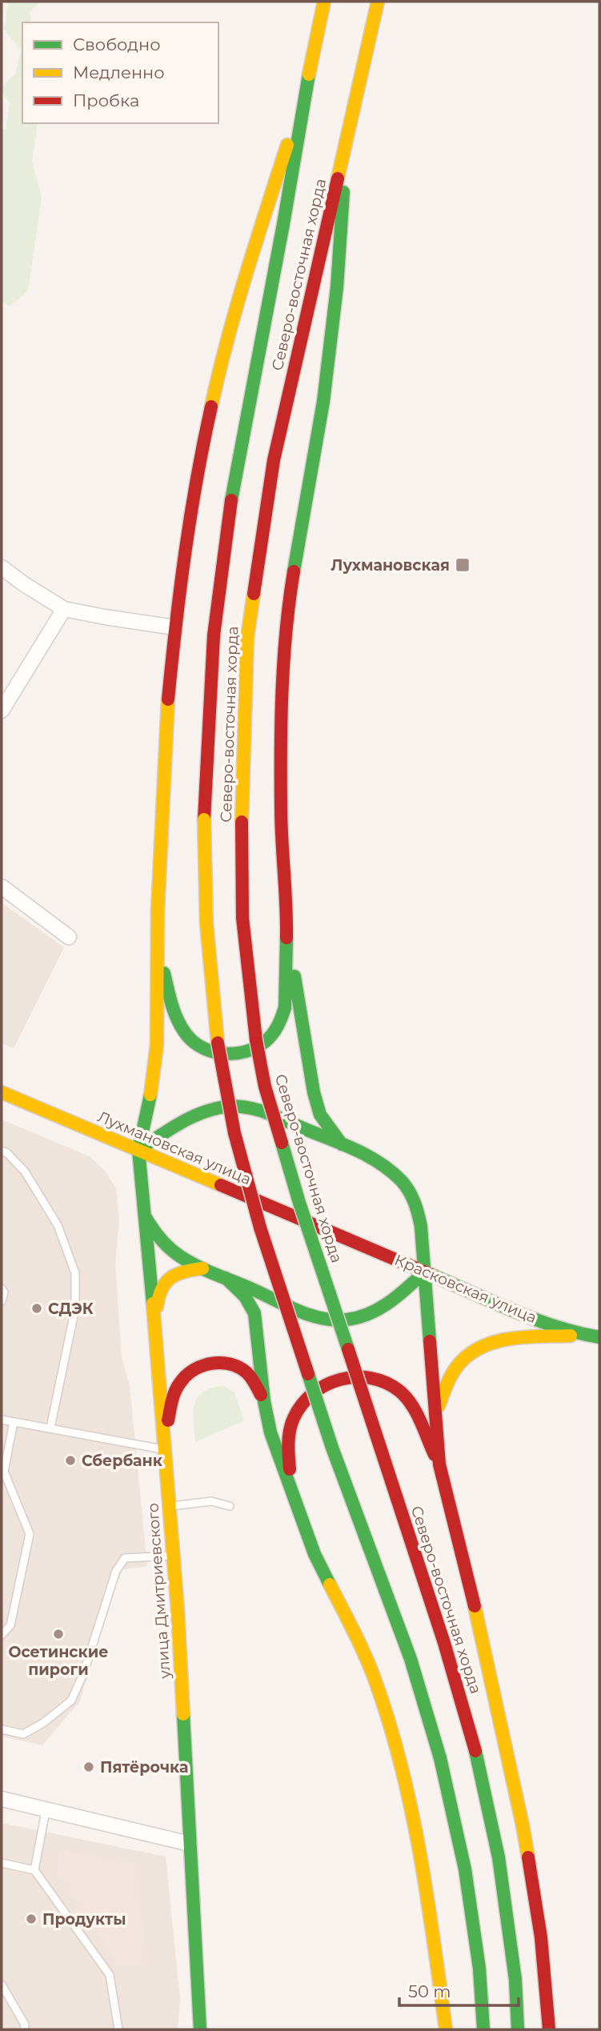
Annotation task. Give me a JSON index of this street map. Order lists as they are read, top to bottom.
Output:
{
  "streets": {
    "main road": [
      "Северо-восточная хорда",
      "Лухмановская улица",
      "Красковская улица",
      "улица Дмитриевского"
    ]
  },
  "crossings": [
    ["Лухмановская улица", "Красковская улица"],
    ["Лухмановская улица", "улица Дмитриевского"]
  ],
  "places": {
    "transit": ["Лухмановская"],
    "other": [
      "СДЭК",
      "Сбербанк",
      "Осетинские пироги",
      "Пятёрочка",
      "Продукты"
    ]
  },
  "legend": ["Свободно", "Медленно", "Пробка"],
  "scale_bar": "50 m"
}
